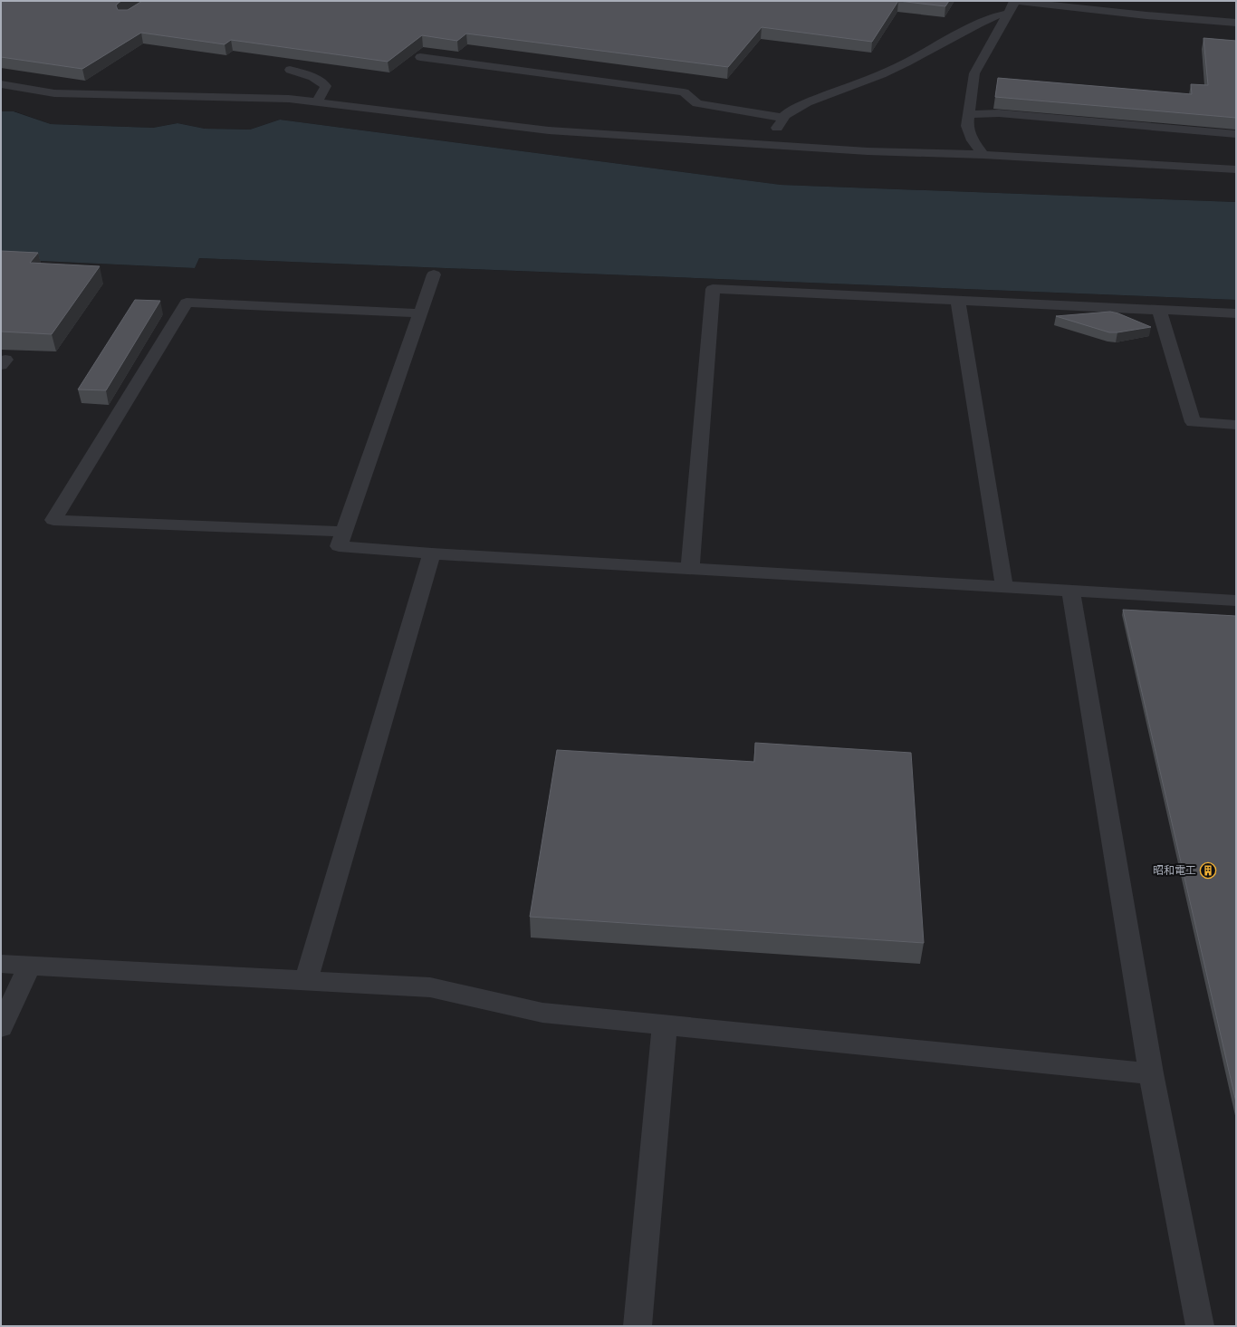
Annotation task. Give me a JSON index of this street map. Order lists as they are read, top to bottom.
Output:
{
  "places": {
    "building": ["昭和電工"]
  }
}
